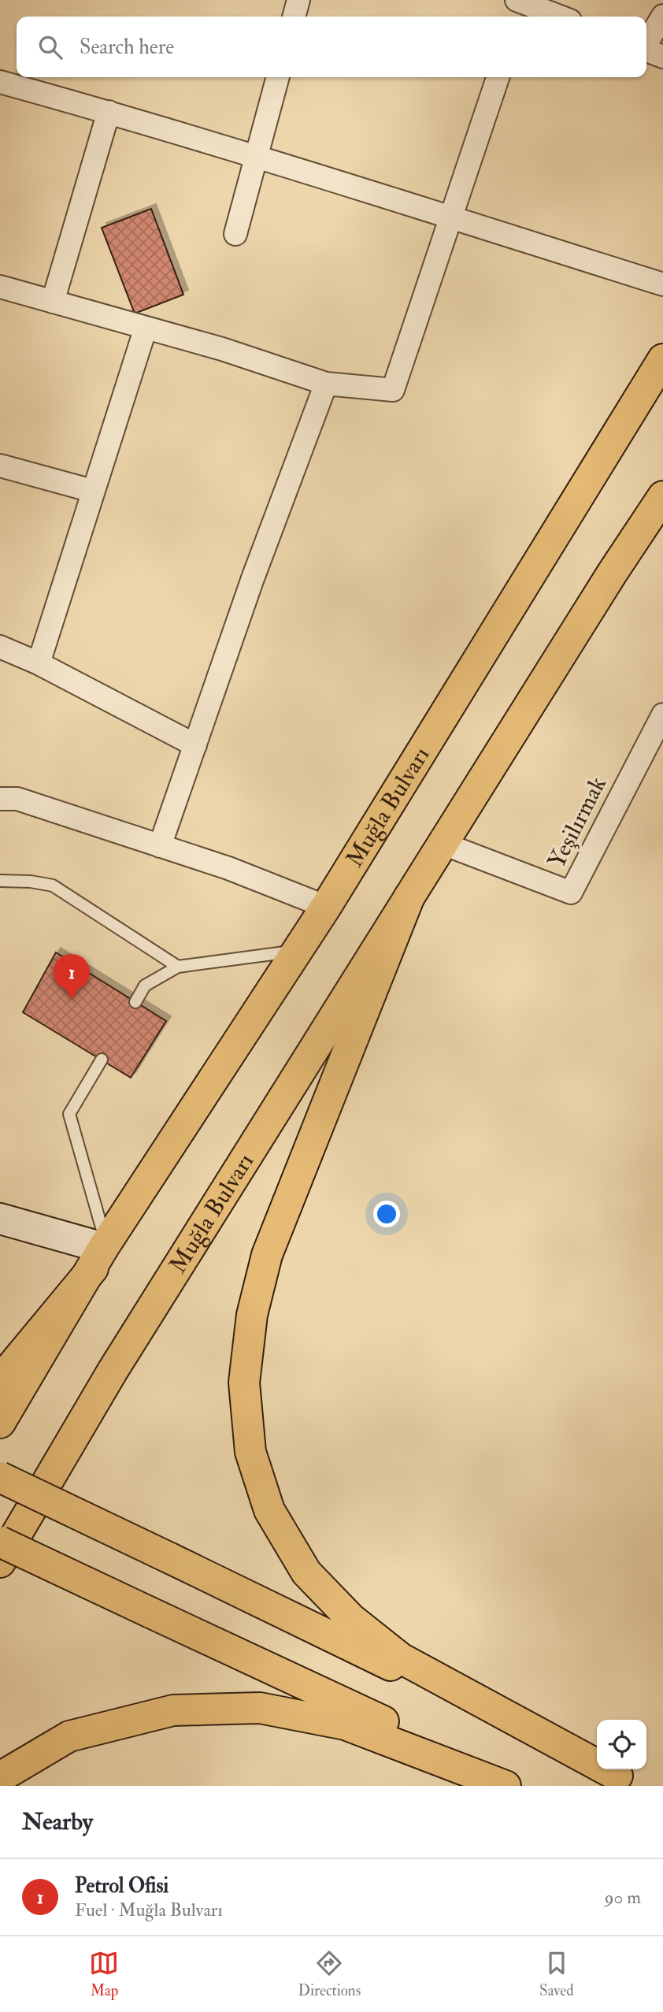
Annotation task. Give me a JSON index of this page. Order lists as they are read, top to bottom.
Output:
{
  "streets": {
    "highway": ["Muğla Bulvarı"],
    "street": ["Yeşilırmak"]
  },
  "crossings": [
    ["Muğla Bulvarı", "Yeşilırmak"]
  ],
  "page": {
    "search": "Search here",
    "pins": "1",
    "heading": "Nearby",
    "list": [
      {
        "mark": "1",
        "name": "Petrol Ofisi",
        "note": "Fuel · Muğla Bulvarı",
        "value": "90 m"
      }
    ],
    "nav": ["Map", "Directions", "Saved"]
  }
}
